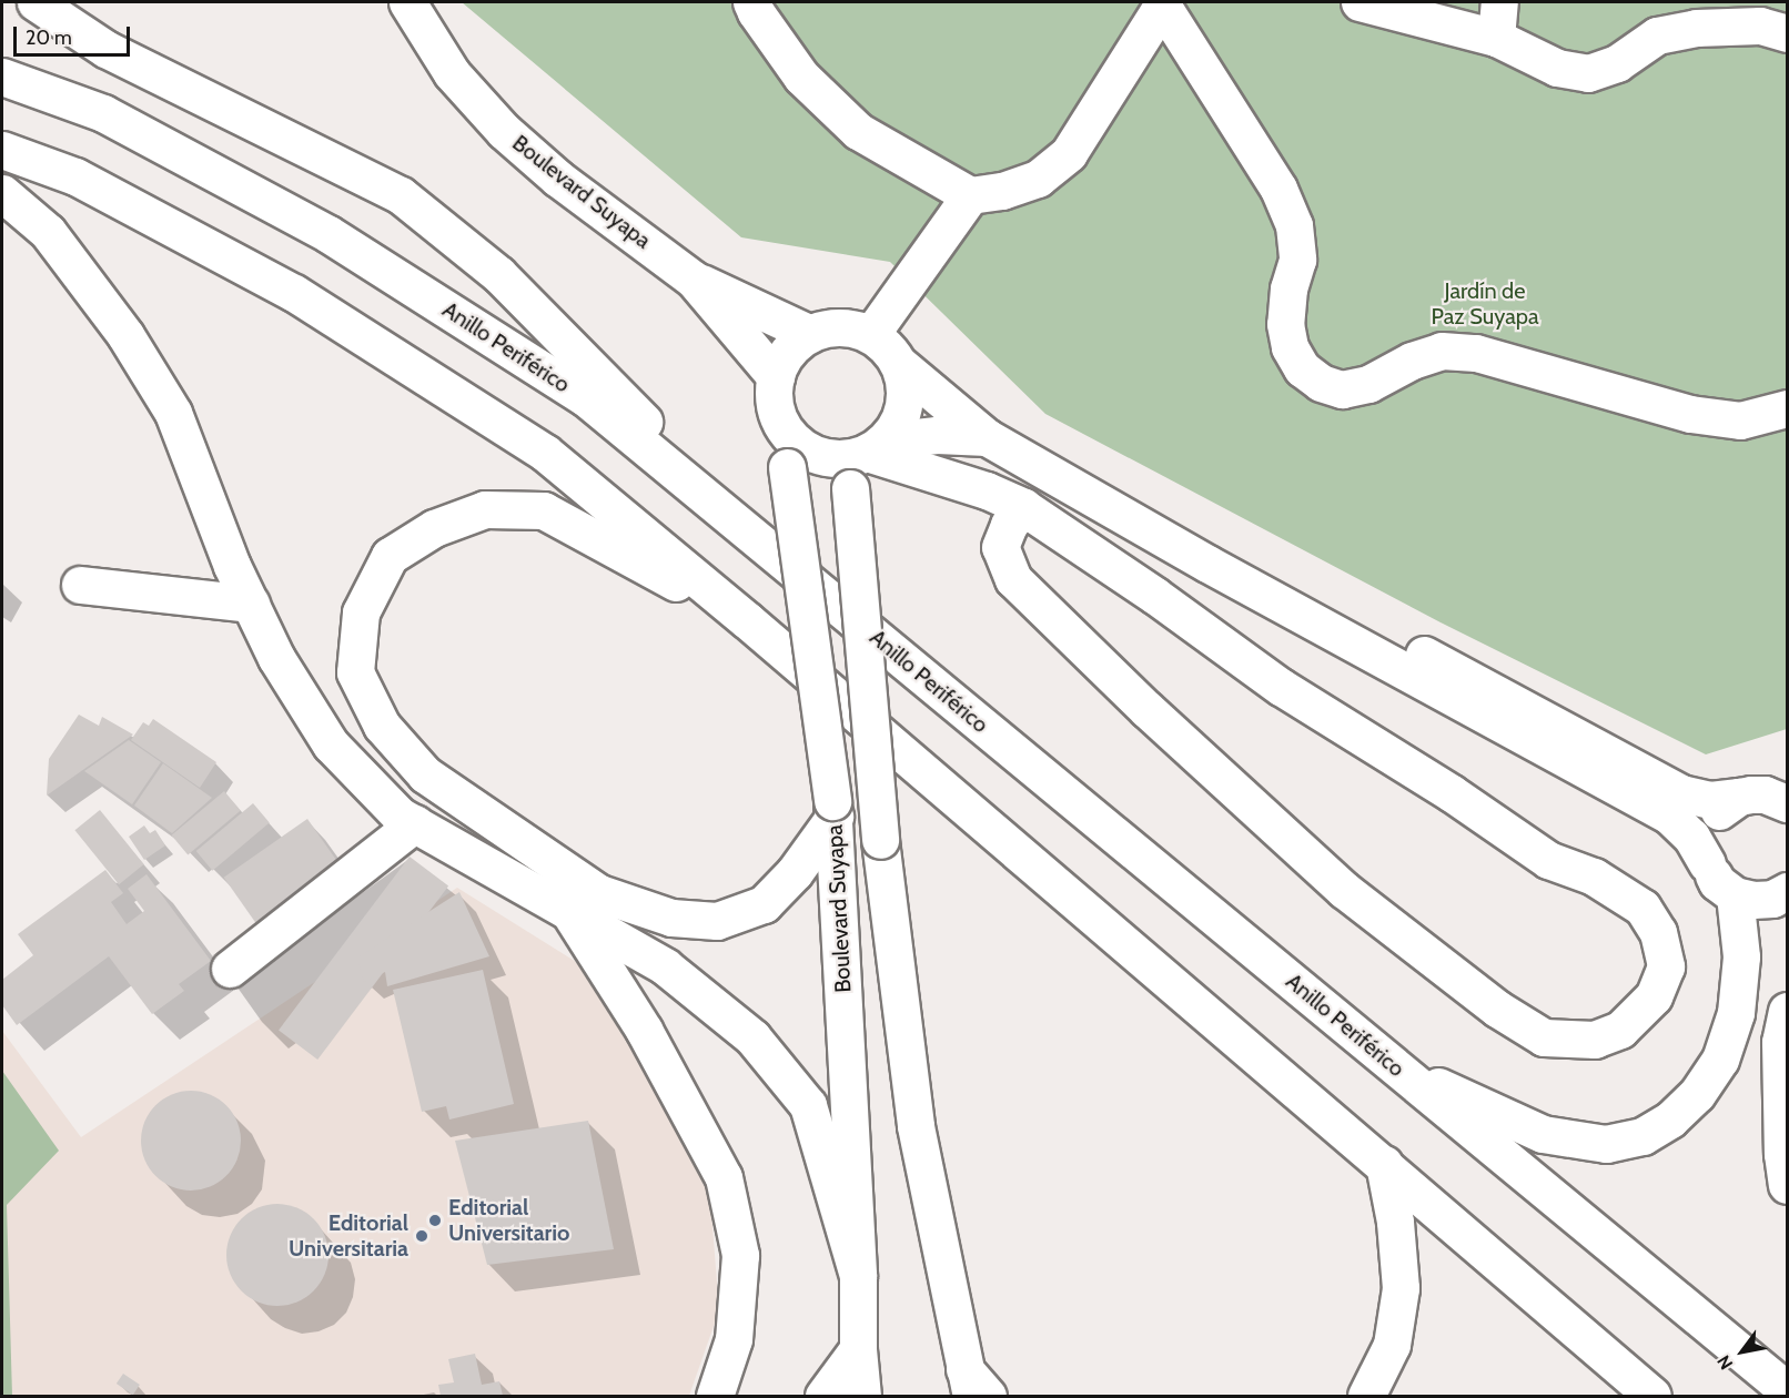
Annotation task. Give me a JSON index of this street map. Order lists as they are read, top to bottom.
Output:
{
  "streets": {
    "main road": ["Boulevard Suyapa", "Anillo Periférico"]
  },
  "parks": ["Jardín de Paz Suyapa"],
  "places": ["Editorial Universitario", "Editorial Universitaria"],
  "scale_bar": "20 m",
  "north": "bottom left"
}
